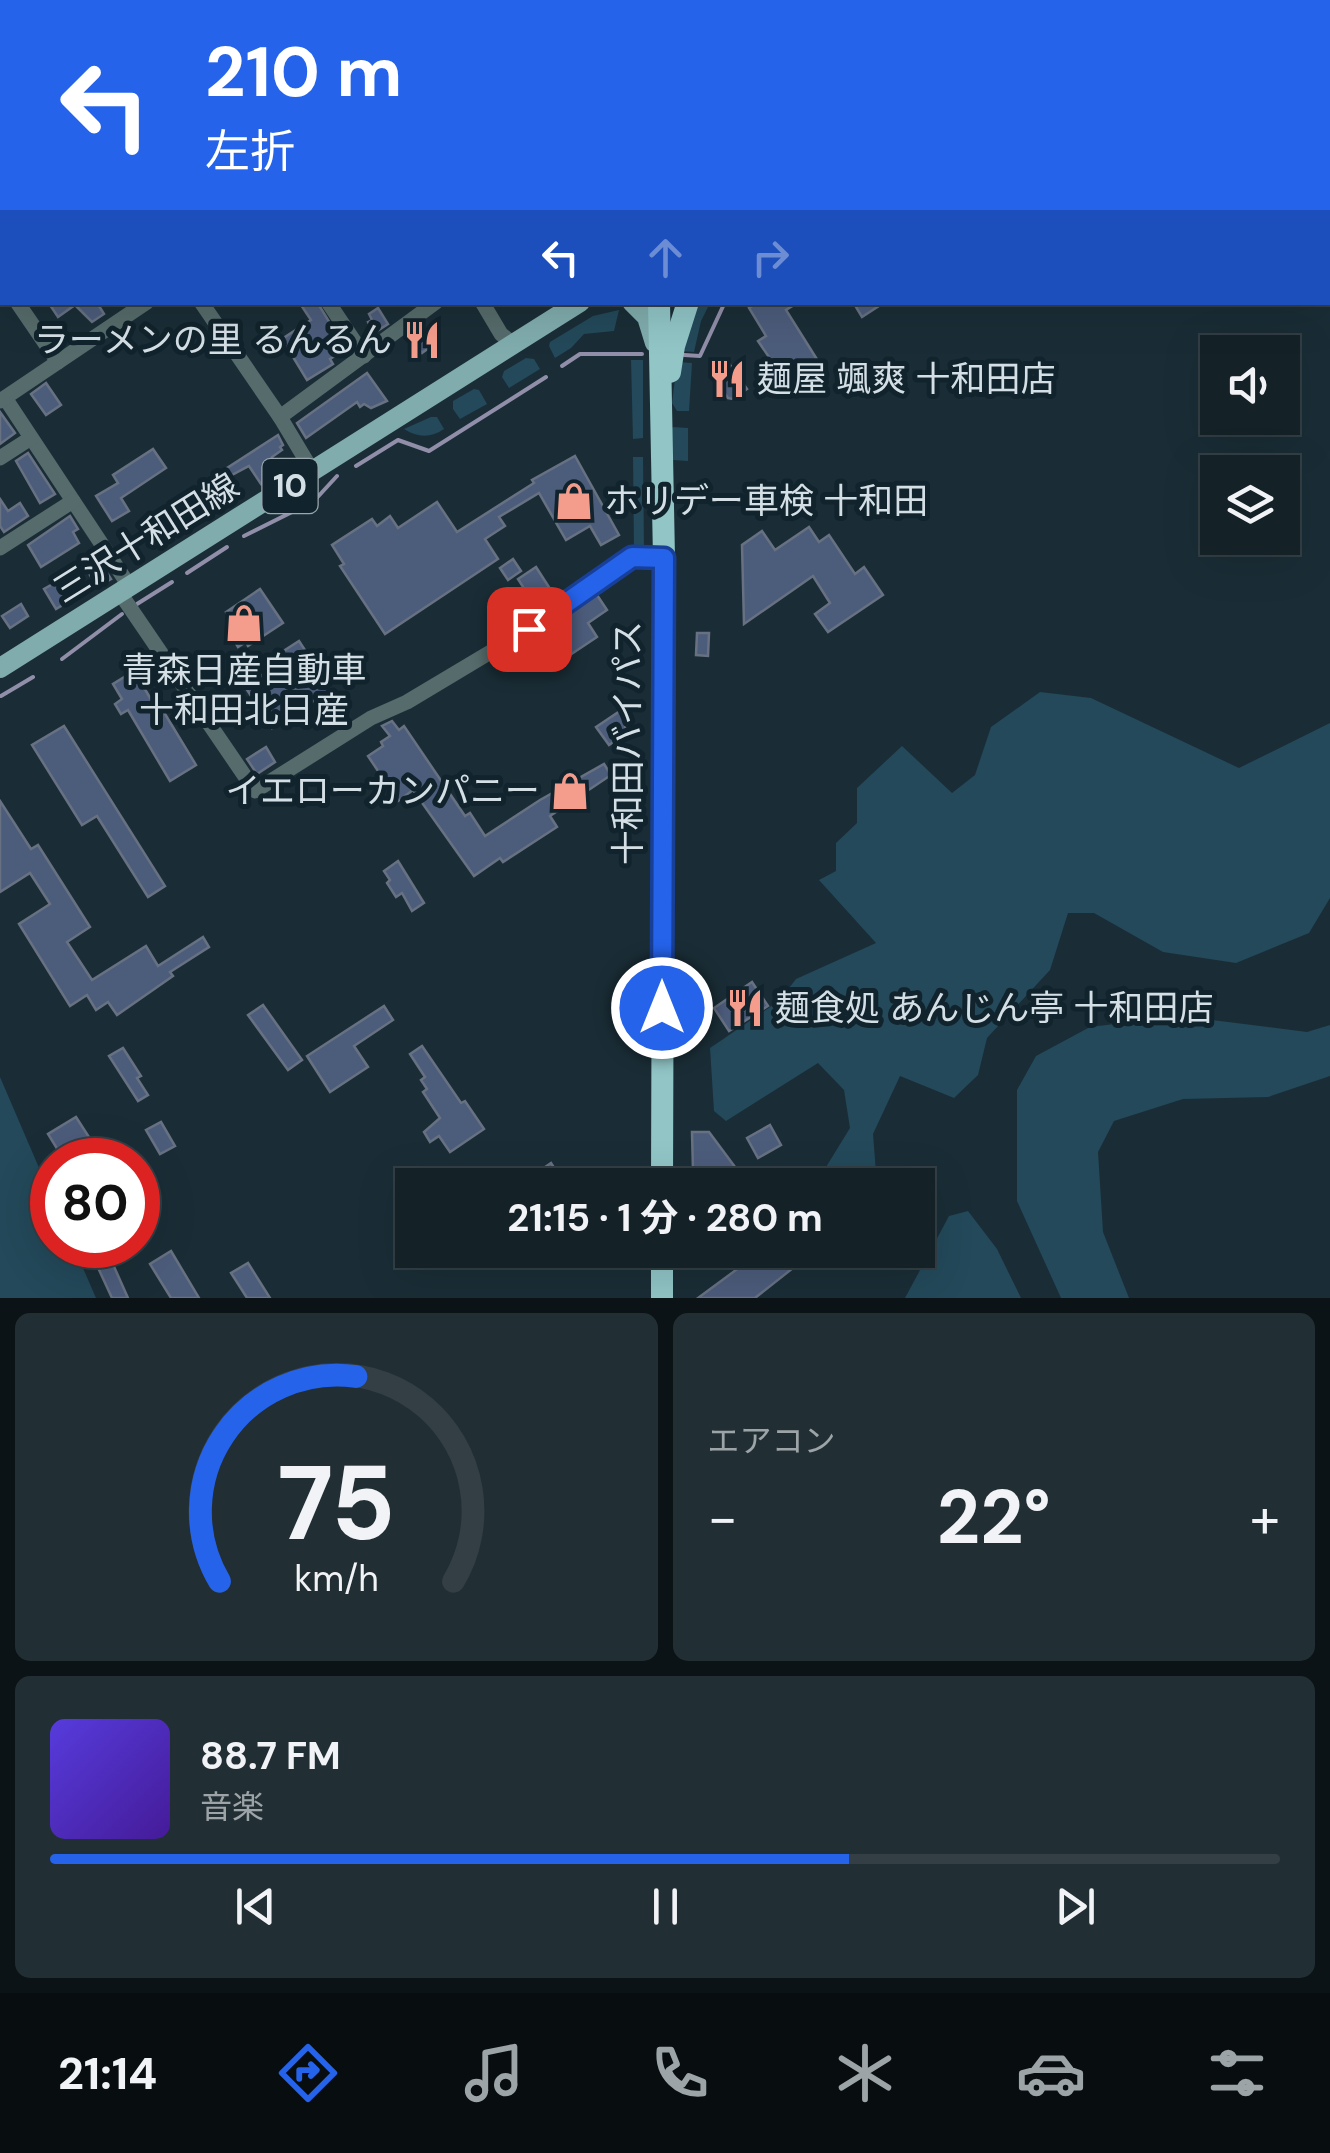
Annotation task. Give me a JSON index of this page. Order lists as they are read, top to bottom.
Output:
{
  "streets": {
    "highway": ["十和田バイパス"],
    "main road": ["10", "三沢十和田線"]
  },
  "places": {
    "restaurant": ["ラーメンの里 るんるん", "麺屋 颯爽 十和田店", "麺食処 あんじん亭 十和田店"],
    "shop": ["ホリデー車検 十和田", "青森日産自動車 十和田北日産", "イエローカンパニー"]
  },
  "page": {
    "turn": ["210 m", "左折"],
    "limit": "80",
    "trip": "21:15 · 1 分 · 280 m",
    "tile": "エアコン",
    "heat": ["−", "22°", "+"],
    "song": ["88.7 FM", "音楽"],
    "tabs": "21:14",
    "gauge": ["75", "km/h"]
  }
}
